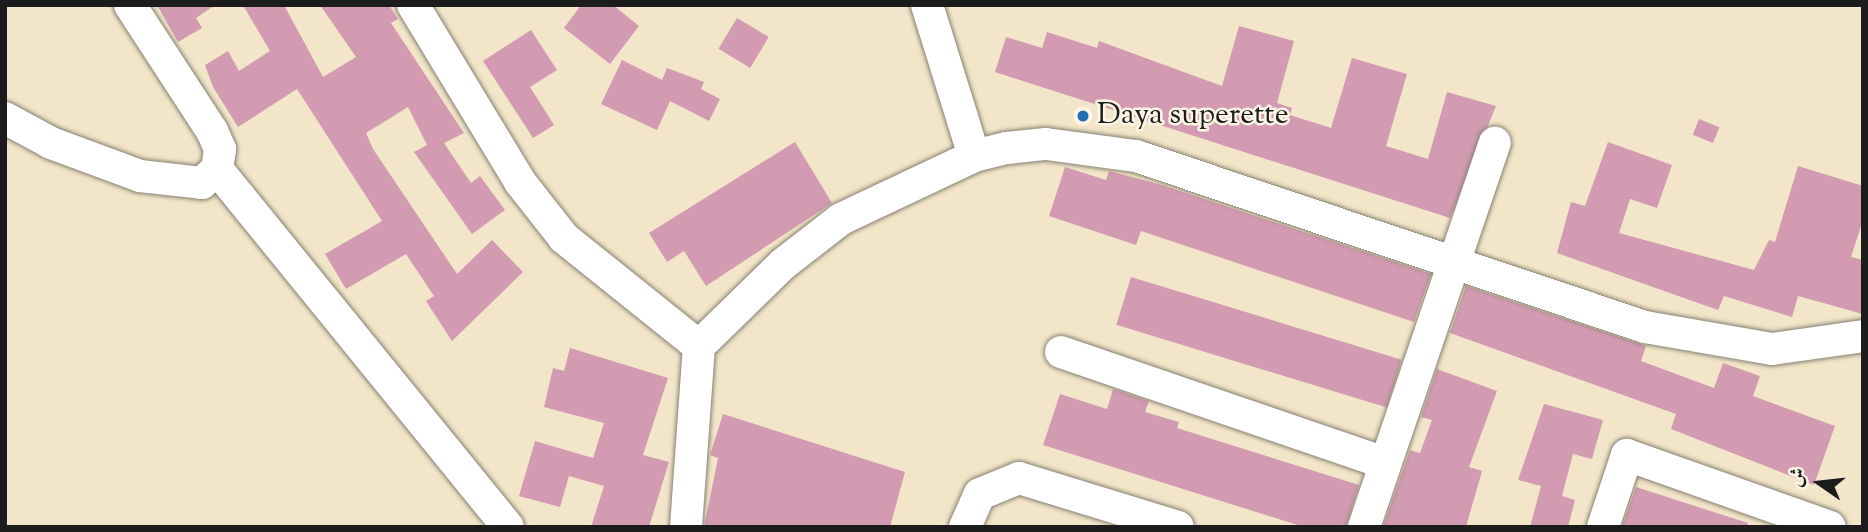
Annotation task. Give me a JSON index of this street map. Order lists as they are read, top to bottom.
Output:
{
  "places": ["Daya superette"],
  "north": "left"
}
